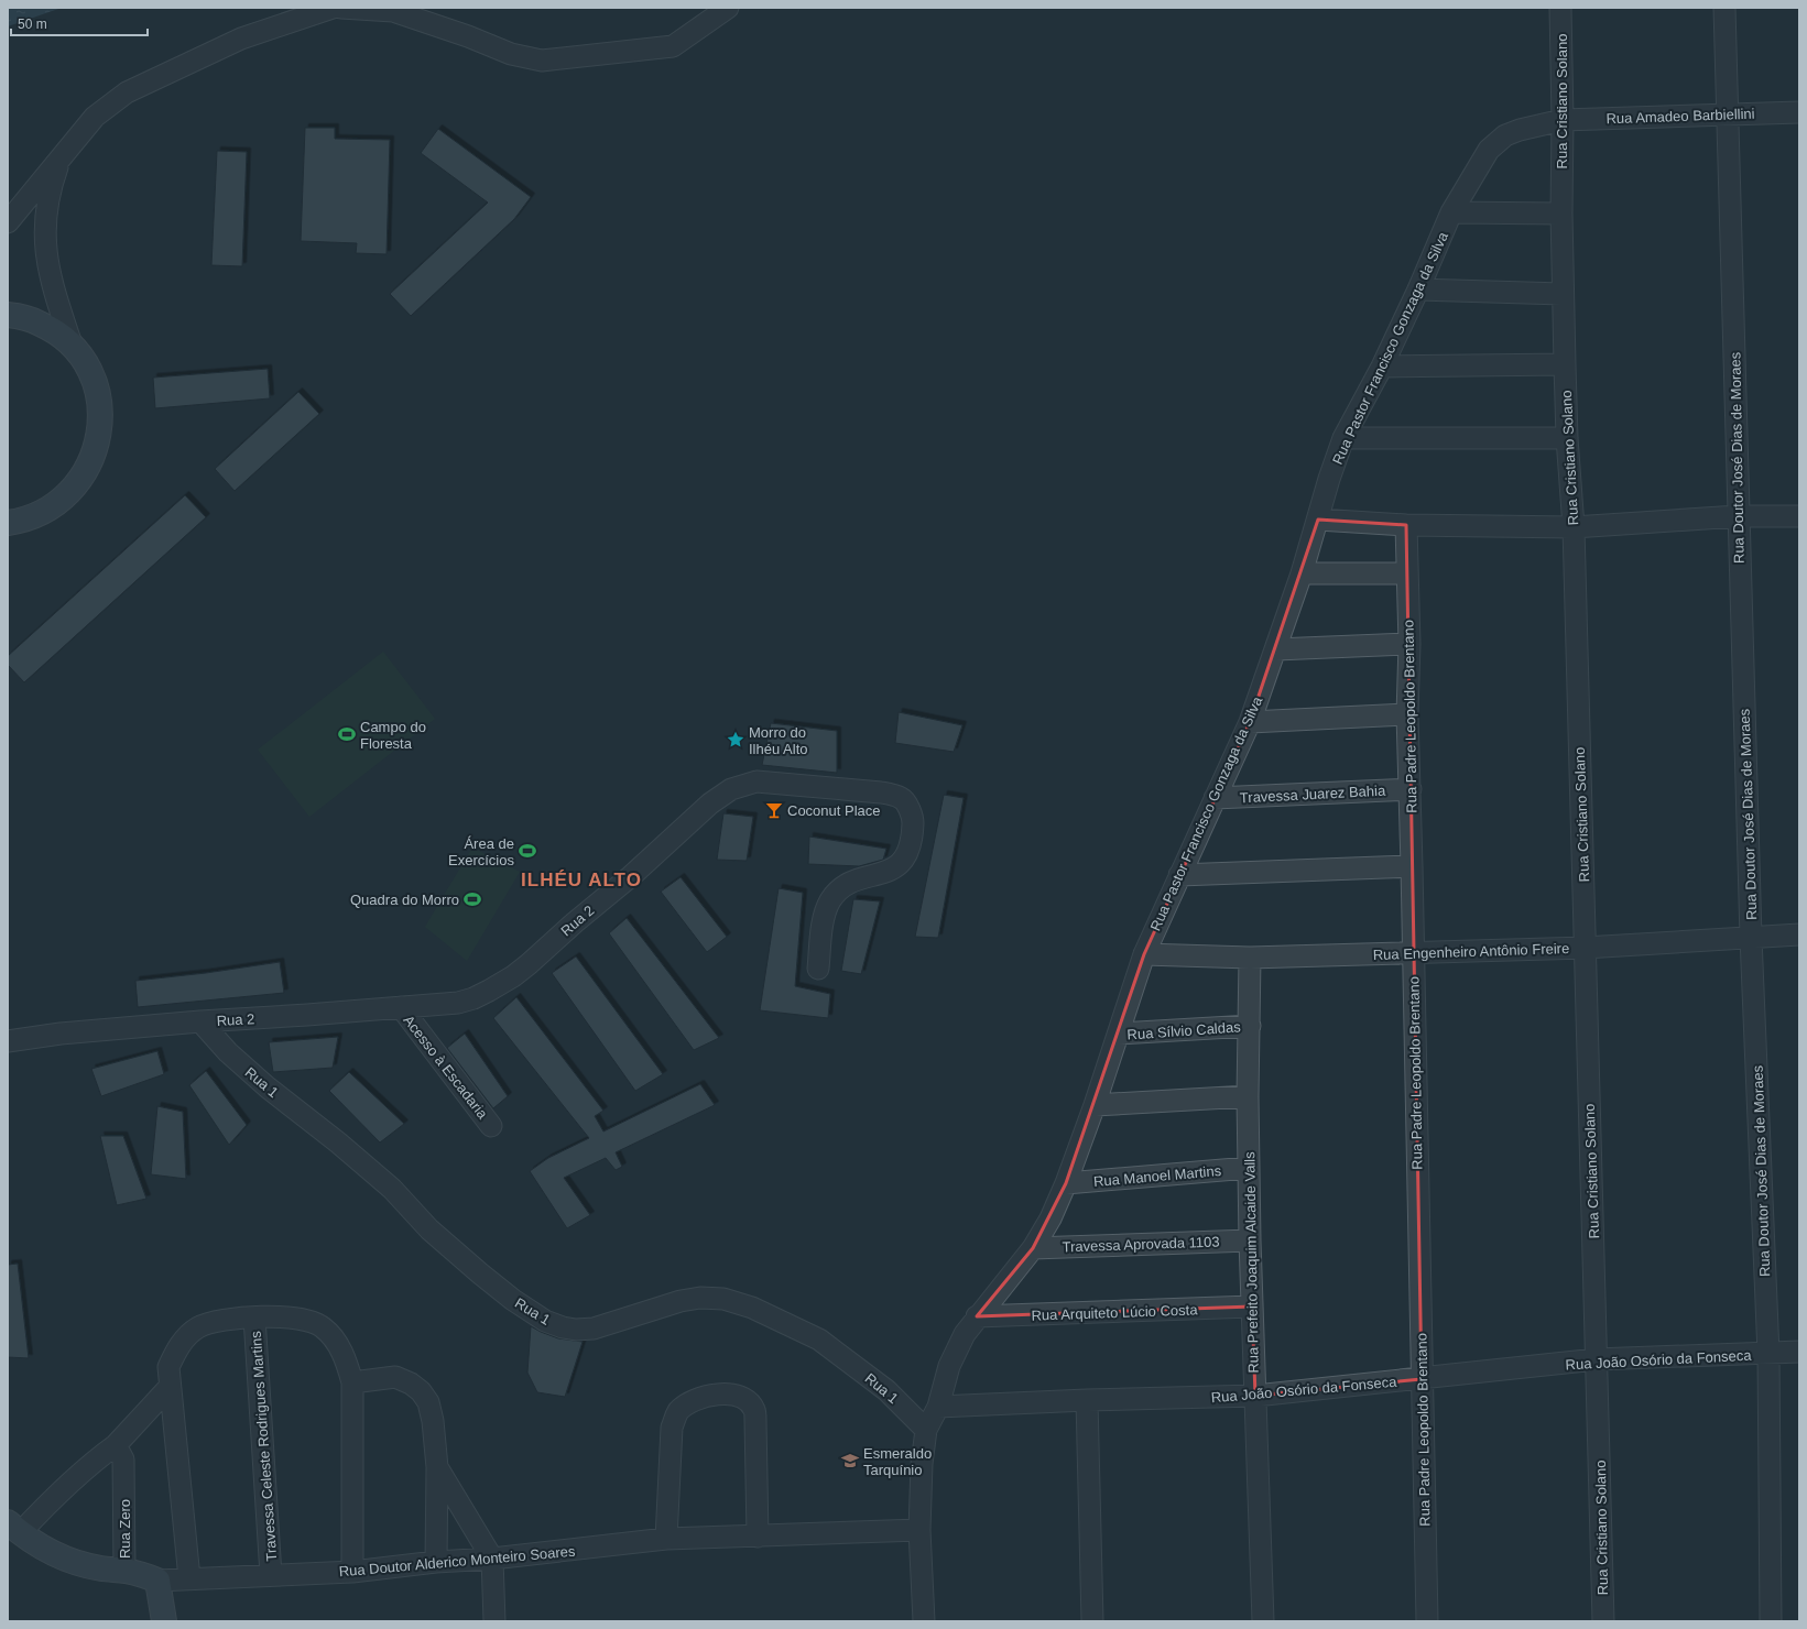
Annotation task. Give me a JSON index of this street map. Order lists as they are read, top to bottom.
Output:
{
  "streets": {
    "main road": ["Rua Doutor Alderico Monteiro Soares"],
    "street": [
      "Rua Cristiano Solano",
      "Rua Amadeo Barbiellini",
      "Rua Pastor Francisco Gonzaga da Silva",
      "Rua Doutor José Dias de Moraes",
      "Rua Padre Leopoldo Brentano",
      "Travessa Juarez Bahia",
      "Rua 2",
      "Rua Engenheiro Antônio Freire",
      "Rua Sílvio Caldas",
      "Acesso à Escadaria",
      "Rua 1",
      "Rua Manoel Martins",
      "Travessa Aprovada 1103",
      "Rua Prefeito Joaquim Alcaide Valls",
      "Rua Arquiteto Lúcio Costa",
      "Rua João Osório da Fonseca",
      "Travessa Celeste Rodrigues Martins",
      "Rua Zero"
    ]
  },
  "crossings": [
    ["Rua Cristiano Solano", "Rua Amadeo Barbiellini"],
    ["Rua Cristiano Solano", "Rua Engenheiro Antônio Freire"],
    ["Rua Cristiano Solano", "Rua João Osório da Fonseca"],
    ["Rua Amadeo Barbiellini", "Rua Pastor Francisco Gonzaga da Silva"],
    ["Rua Amadeo Barbiellini", "Rua Doutor José Dias de Moraes"],
    ["Rua Pastor Francisco Gonzaga da Silva", "Travessa Juarez Bahia"],
    ["Rua Pastor Francisco Gonzaga da Silva", "Rua Engenheiro Antônio Freire"],
    ["Rua Pastor Francisco Gonzaga da Silva", "Rua Sílvio Caldas"],
    ["Rua Pastor Francisco Gonzaga da Silva", "Rua Manoel Martins"],
    ["Rua Pastor Francisco Gonzaga da Silva", "Travessa Aprovada 1103"],
    ["Rua Pastor Francisco Gonzaga da Silva", "Rua Arquiteto Lúcio Costa"],
    ["Rua Pastor Francisco Gonzaga da Silva", "Rua João Osório da Fonseca"],
    ["Rua Doutor José Dias de Moraes", "Rua Engenheiro Antônio Freire"],
    ["Rua Doutor José Dias de Moraes", "Rua João Osório da Fonseca"],
    ["Rua Padre Leopoldo Brentano", "Travessa Juarez Bahia"],
    ["Rua Padre Leopoldo Brentano", "Rua Engenheiro Antônio Freire"],
    ["Rua Padre Leopoldo Brentano", "Rua João Osório da Fonseca"],
    ["Rua 2", "Acesso à Escadaria"],
    ["Rua 2", "Rua 1"],
    ["Rua Engenheiro Antônio Freire", "Rua Prefeito Joaquim Alcaide Valls"],
    ["Rua Sílvio Caldas", "Rua Prefeito Joaquim Alcaide Valls"],
    ["Rua Manoel Martins", "Rua Prefeito Joaquim Alcaide Valls"],
    ["Travessa Aprovada 1103", "Rua Prefeito Joaquim Alcaide Valls"],
    ["Rua Prefeito Joaquim Alcaide Valls", "Rua Arquiteto Lúcio Costa"],
    ["Rua Prefeito Joaquim Alcaide Valls", "Rua João Osório da Fonseca"],
    ["Travessa Celeste Rodrigues Martins", "Rua Doutor Alderico Monteiro Soares"],
    ["Rua Zero", "Rua Doutor Alderico Monteiro Soares"]
  ],
  "districts": ["ILHÉU ALTO"],
  "places": {
    "sports": ["Campo do Floresta", "Área de Exercícios", "Quadra do Morro"],
    "place": ["Morro do Ilhéu Alto"],
    "bar": ["Coconut Place"],
    "school or university": ["Esmeraldo Tarquínio"]
  },
  "scale_bar": "50 m"
}
